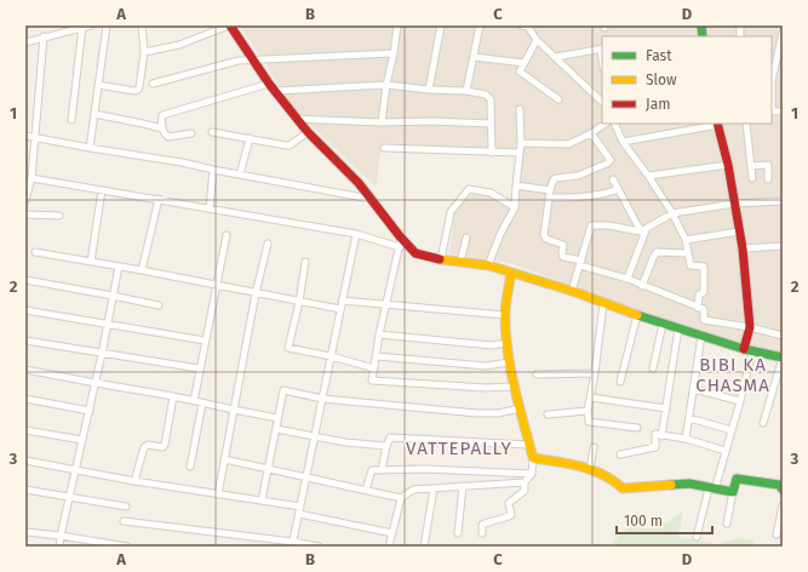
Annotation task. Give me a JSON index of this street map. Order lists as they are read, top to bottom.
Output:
{
  "districts": ["BIBI KA CHASMA", "VATTEPALLY"],
  "legend": ["Fast", "Slow", "Jam"],
  "scale_bar": "100 m",
  "grid": {
    "columns": [
      "A",
      "B",
      "C",
      "D"
    ],
    "rows": ["1", "2", "3"]
  }
}
